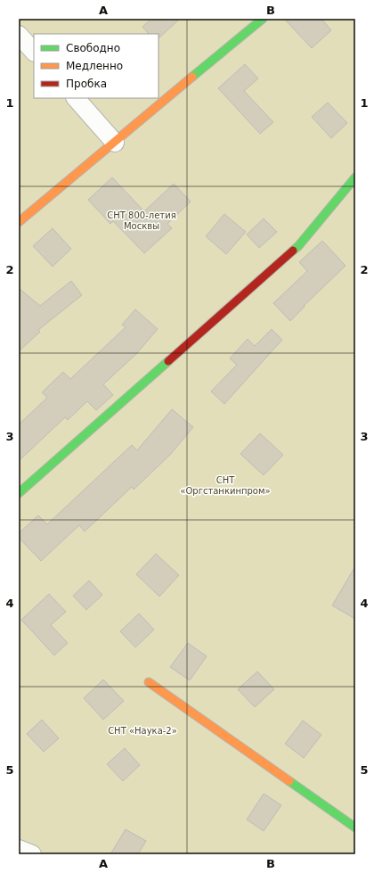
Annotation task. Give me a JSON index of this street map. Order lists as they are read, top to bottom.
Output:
{
  "parks": ["СНТ 800-летия Москвы", "СНТ «Оргстанкинпром»", "СНТ «Наука-2»"],
  "legend": ["Свободно", "Медленно", "Пробка"],
  "grid": {
    "columns": ["A", "B"],
    "rows": [
      "1",
      "2",
      "3",
      "4",
      "5"
    ]
  }
}
